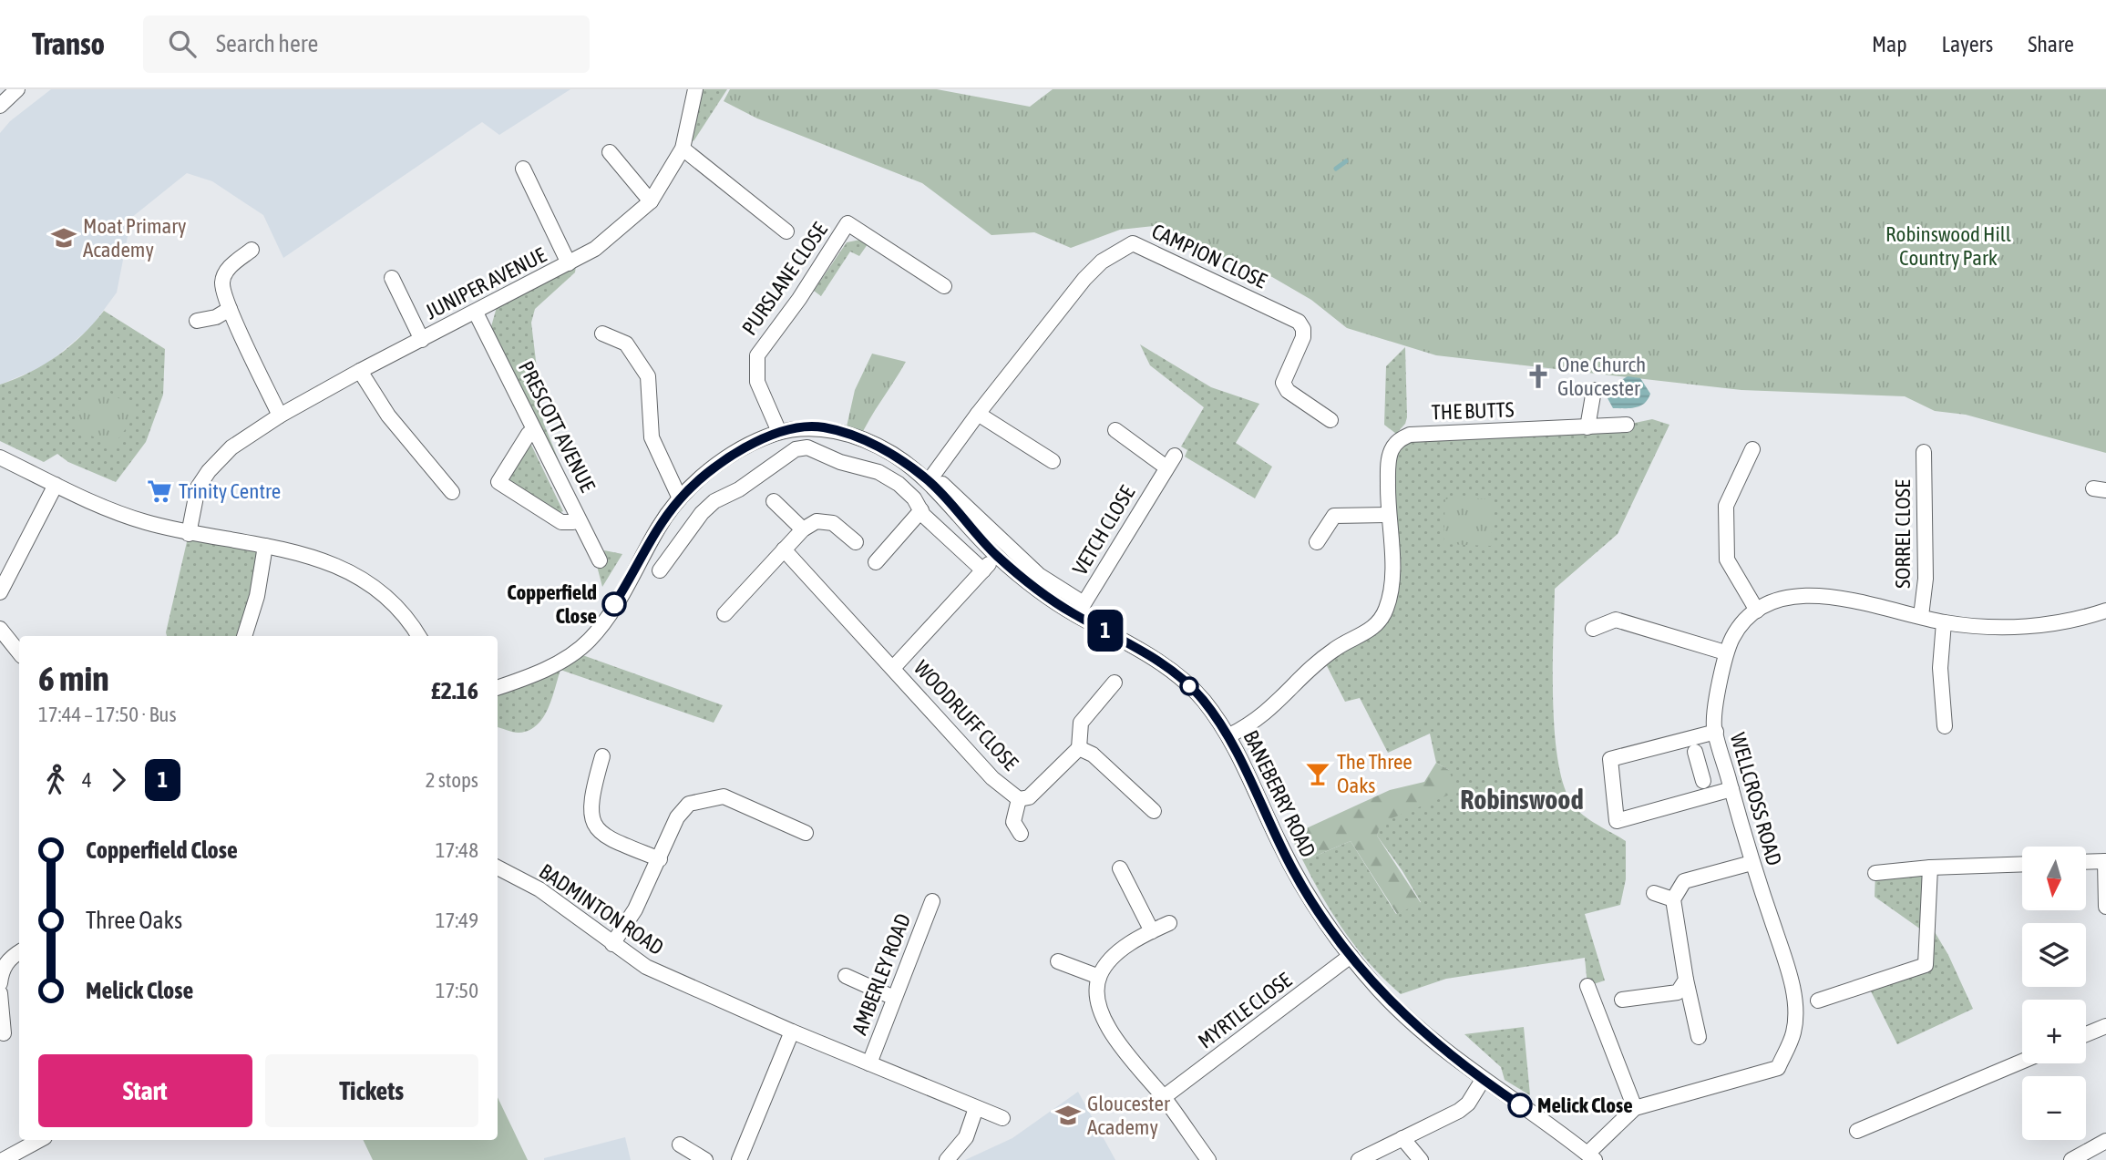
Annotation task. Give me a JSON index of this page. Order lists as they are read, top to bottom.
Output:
{
  "streets": {
    "street": [
      "CAMPION CLOSE",
      "PURSLANE CLOSE",
      "JUNIPER AVENUE",
      "THE BUTTS",
      "PRESCOTT AVENUE",
      "VETCH CLOSE",
      "SORREL CLOSE",
      "WOODRUFF CLOSE",
      "BANEBERRY ROAD",
      "WELLCROSS ROAD",
      "BADMINTON ROAD",
      "AMBERLEY ROAD",
      "MYRTLE CLOSE"
    ]
  },
  "crossings": [
    ["CAMPION CLOSE", "BANEBERRY ROAD"],
    ["PURSLANE CLOSE", "BANEBERRY ROAD"],
    ["JUNIPER AVENUE", "PRESCOTT AVENUE"],
    ["THE BUTTS", "BANEBERRY ROAD"],
    ["VETCH CLOSE", "BANEBERRY ROAD"],
    ["SORREL CLOSE", "WELLCROSS ROAD"],
    ["WOODRUFF CLOSE", "BANEBERRY ROAD"],
    ["BANEBERRY ROAD", "WELLCROSS ROAD"],
    ["BANEBERRY ROAD", "MYRTLE CLOSE"],
    ["BADMINTON ROAD", "AMBERLEY ROAD"]
  ],
  "districts": ["Robinswood"],
  "parks": ["Robinswood Hill Country Park"],
  "places": {
    "school or university": ["Moat Primary Academy", "Gloucester Academy"],
    "church": ["One Church Gloucester"],
    "supermarket": ["Trinity Centre"],
    "other": ["Copperfield Close", "Melick Close"],
    "bar": ["The Three Oaks"]
  },
  "lines": ["bus line 1"],
  "north": "bottom",
  "page": {
    "header": "Transo",
    "search": "Search here",
    "nav": ["Map", "Layers", "Share"],
    "on_map": "1",
    "heading": ["6 min", "17:44 – 17:50 · Bus", "£2.16"],
    "legs": ["4", "1", "2 stops"],
    "list": [
      {
        "name": "Copperfield Close",
        "value": "17:48"
      },
      {
        "name": "Three Oaks",
        "value": "17:49"
      },
      {
        "name": "Melick Close",
        "value": "17:50"
      }
    ],
    "map_buttons": ["+", "−"],
    "buttons": ["Start", "Tickets"]
  }
}
